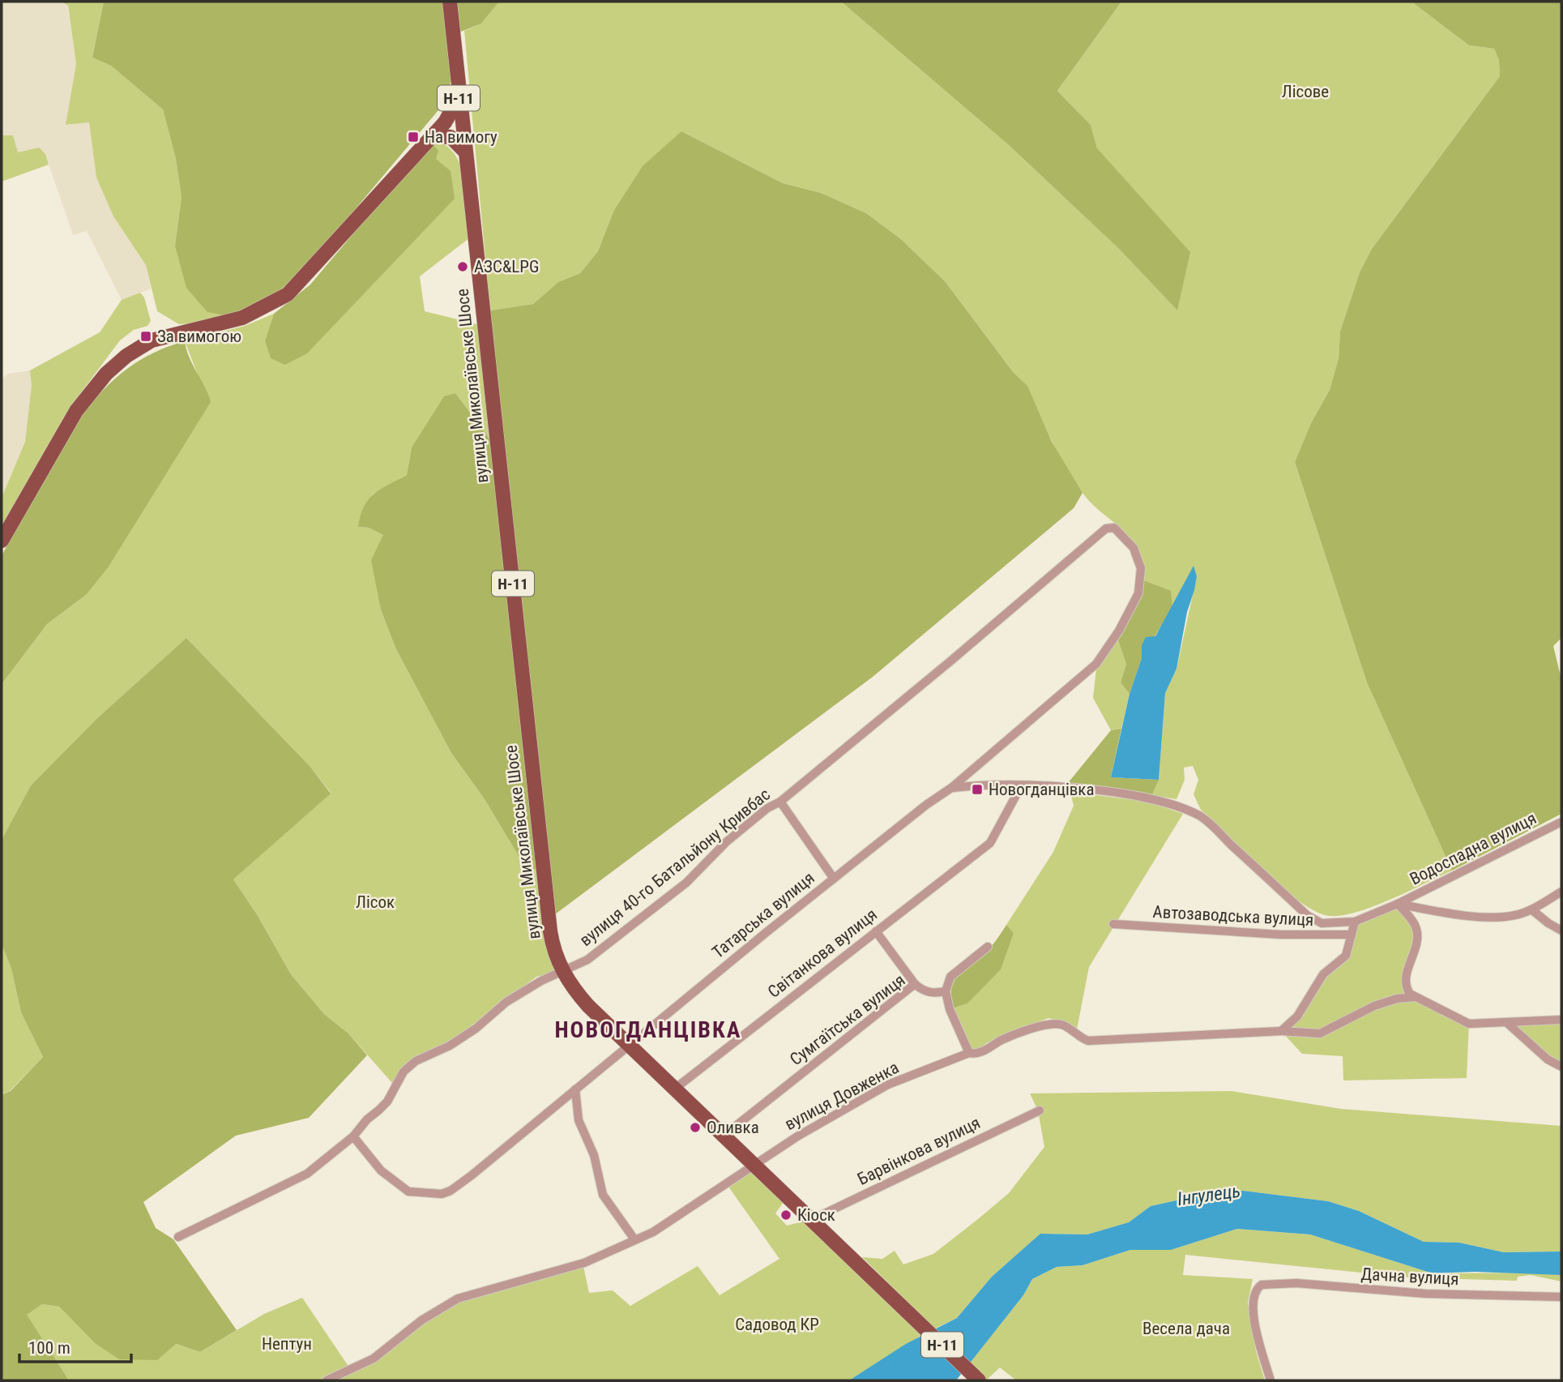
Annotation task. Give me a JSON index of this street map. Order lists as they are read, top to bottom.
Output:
{
  "streets": {
    "main road": ["Н-11", "вулиця Миколаївське Шосе"],
    "street": [
      "Водоспадна вулиця",
      "вулиця 40-го Батальйону Кривбас",
      "Татарська вулиця",
      "Автозаводська вулиця",
      "Світанкова вулиця",
      "Сумгаїтська вулиця",
      "вулиця Довженка",
      "Барвінкова вулиця",
      "Дачна вулиця"
    ]
  },
  "crossings": [
    ["Н-11", "вулиця Миколаївське Шосе"],
    ["вулиця Миколаївське Шосе", "вулиця 40-го Батальйону Кривбас"],
    ["вулиця Миколаївське Шосе", "Татарська вулиця"],
    ["вулиця Миколаївське Шосе", "Світанкова вулиця"],
    ["вулиця Миколаївське Шосе", "Сумгаїтська вулиця"],
    ["вулиця Миколаївське Шосе", "вулиця Довженка"],
    ["вулиця Миколаївське Шосе", "Барвінкова вулиця"],
    ["Водоспадна вулиця", "Татарська вулиця"],
    ["Водоспадна вулиця", "Світанкова вулиця"],
    ["вулиця 40-го Батальйону Кривбас", "Татарська вулиця"]
  ],
  "districts": ["НОВОГДАНЦІВКА"],
  "water": ["Інгулець"],
  "parks": [
    "Лісове",
    "Лісок",
    "Садовод КР",
    "Весела дача",
    "Нептун"
  ],
  "places": {
    "transit": ["На вимогу", "За вимогою", "Новогданцівка"],
    "other": ["АЗС&LPG", "Оливка", "Кіоск"]
  },
  "scale_bar": "100 m"
}
